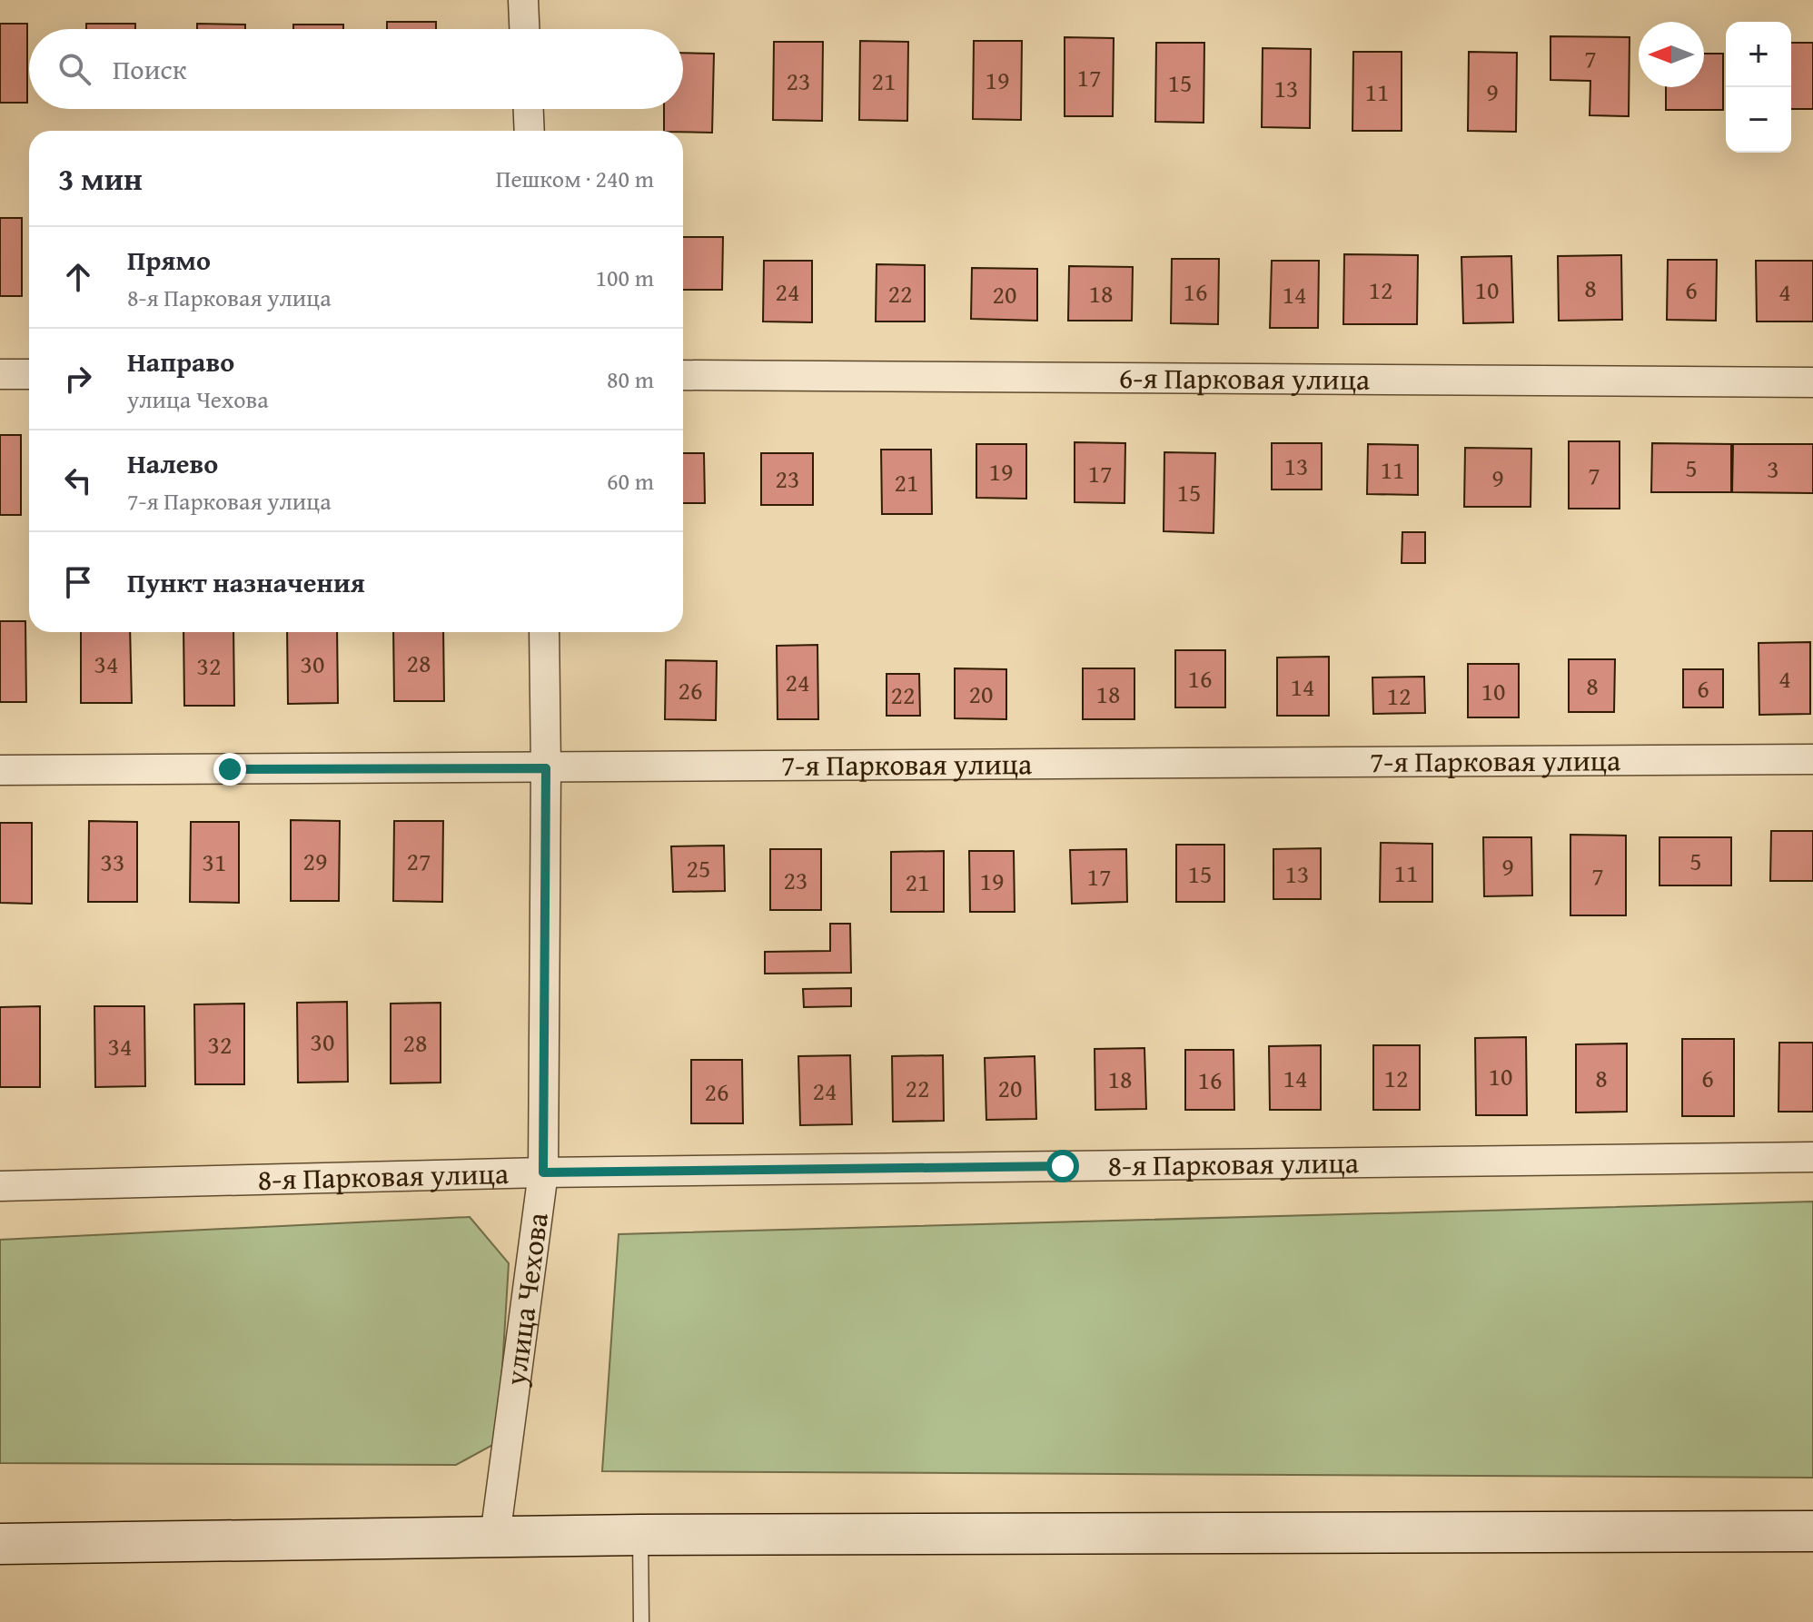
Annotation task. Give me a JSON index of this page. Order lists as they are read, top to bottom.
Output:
{
  "streets": {
    "street": [
      "6-я Парковая улица",
      "7-я Парковая улица",
      "8-я Парковая улица",
      "улица Чехова"
    ]
  },
  "crossings": [
    ["7-я Парковая улица", "улица Чехова"],
    ["8-я Парковая улица", "улица Чехова"]
  ],
  "house_numbers": [
    "7",
    "17",
    "19",
    "23",
    "21",
    "15",
    "13",
    "11",
    "9",
    "8",
    "12",
    "10",
    "6",
    "24",
    "16",
    "4",
    "22",
    "18",
    "20",
    "14",
    "13",
    "5",
    "3",
    "11",
    "19",
    "17",
    "7",
    "9",
    "23",
    "21",
    "15",
    "28",
    "34",
    "30",
    "32",
    "16",
    "4",
    "24",
    "8",
    "14",
    "6",
    "26",
    "10",
    "20",
    "18",
    "22",
    "12",
    "29",
    "27",
    "5",
    "33",
    "31",
    "9",
    "25",
    "11",
    "15",
    "13",
    "7",
    "17",
    "23",
    "19",
    "21",
    "30",
    "28",
    "32",
    "34",
    "10",
    "14",
    "12",
    "8",
    "6",
    "18",
    "16",
    "22",
    "20",
    "24",
    "26"
  ],
  "north": "left",
  "page": {
    "map_buttons": ["+", "−"],
    "search": "Поиск",
    "heading": ["3 мин", "Пешком · 240 m"],
    "list": [
      ["Прямо", "8-я Парковая улица", "100 m"],
      ["Направо", "улица Чехова", "80 m"],
      ["Налево", "7-я Парковая улица", "60 m"],
      "Пункт назначения"
    ]
  }
}
